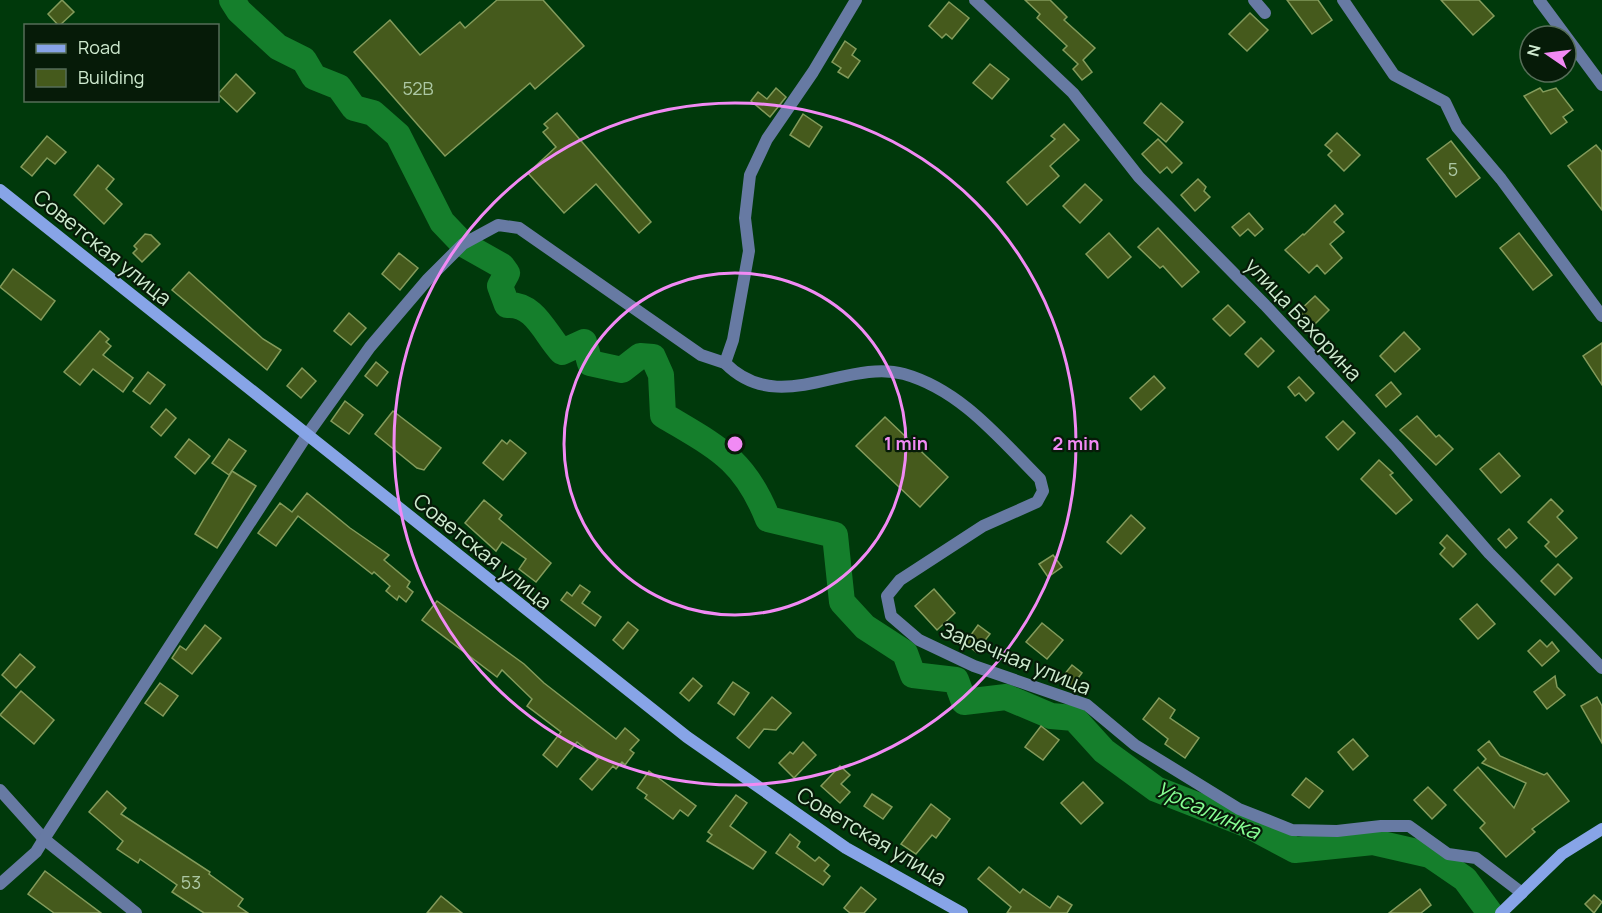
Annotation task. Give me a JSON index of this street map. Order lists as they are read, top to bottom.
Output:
{
  "streets": {
    "street": ["Советская улица", "улица Бахорина", "Заречная улица"]
  },
  "water": ["Урсалинка"],
  "house_numbers": ["52В", "5", "53"],
  "legend": ["Road", "Building"],
  "north": "left",
  "rings": ["1 min", "2 min"]
}
